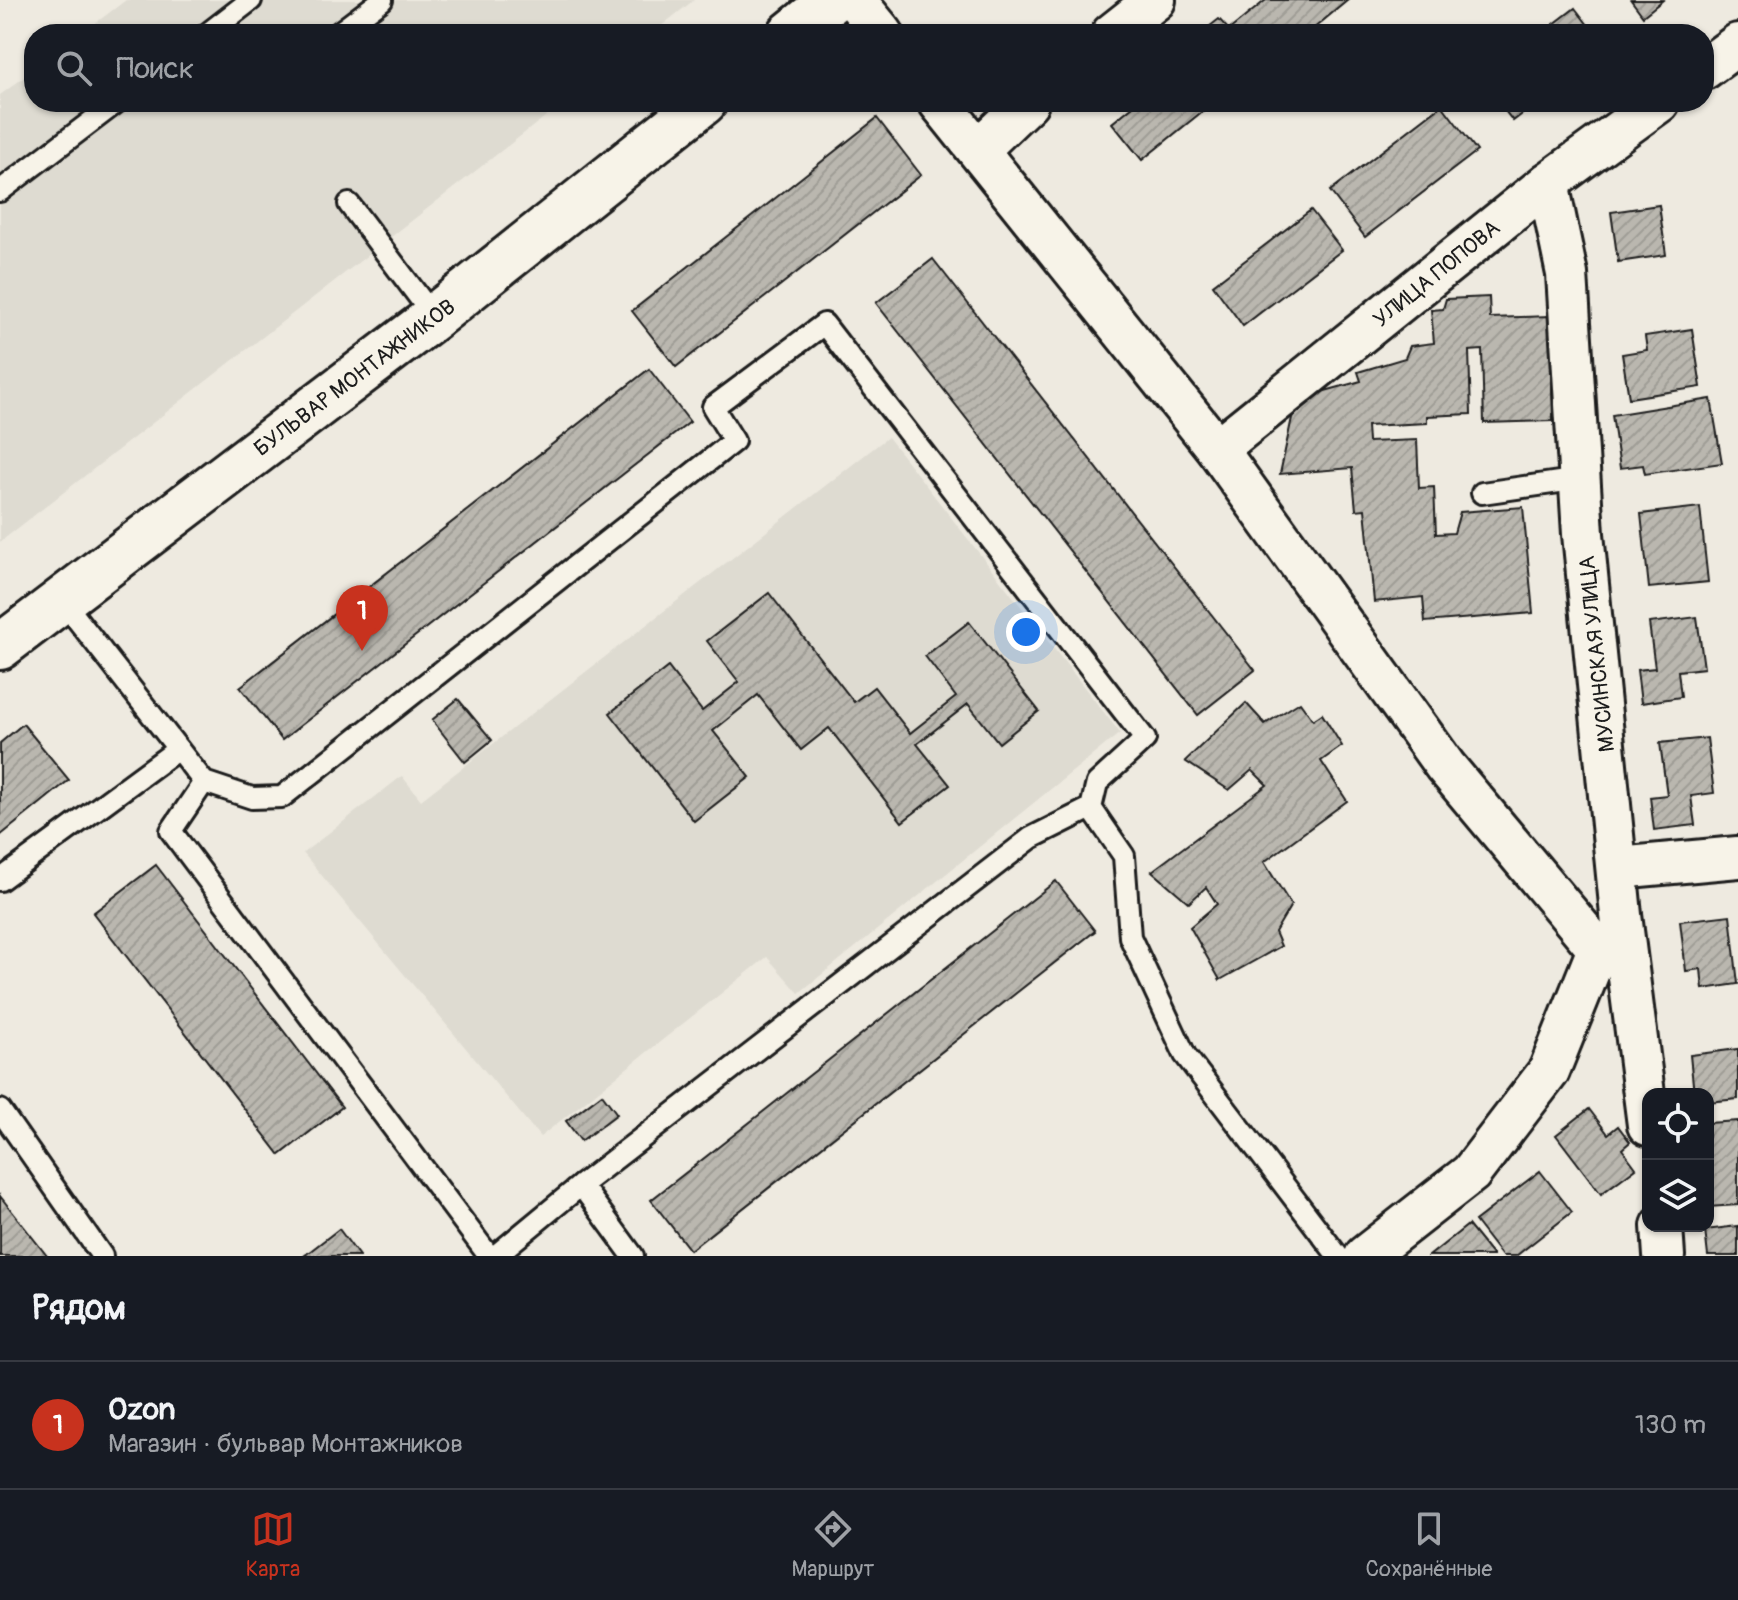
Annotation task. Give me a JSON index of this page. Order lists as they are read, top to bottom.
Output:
{
  "streets": {
    "street": ["УЛИЦА ПОПОВА", "БУЛЬВАР МОНТАЖНИКОВ", "МУСИНСКАЯ УЛИЦА"]
  },
  "crossings": [
    ["УЛИЦА ПОПОВА", "МУСИНСКАЯ УЛИЦА"]
  ],
  "page": {
    "search": "Поиск",
    "pins": "1",
    "heading": "Рядом",
    "list": [
      {
        "mark": "1",
        "name": "Ozon",
        "note": "Магазин · бульвар Монтажников",
        "value": "130 m"
      }
    ],
    "nav": ["Карта", "Маршрут", "Сохранённые"]
  }
}
